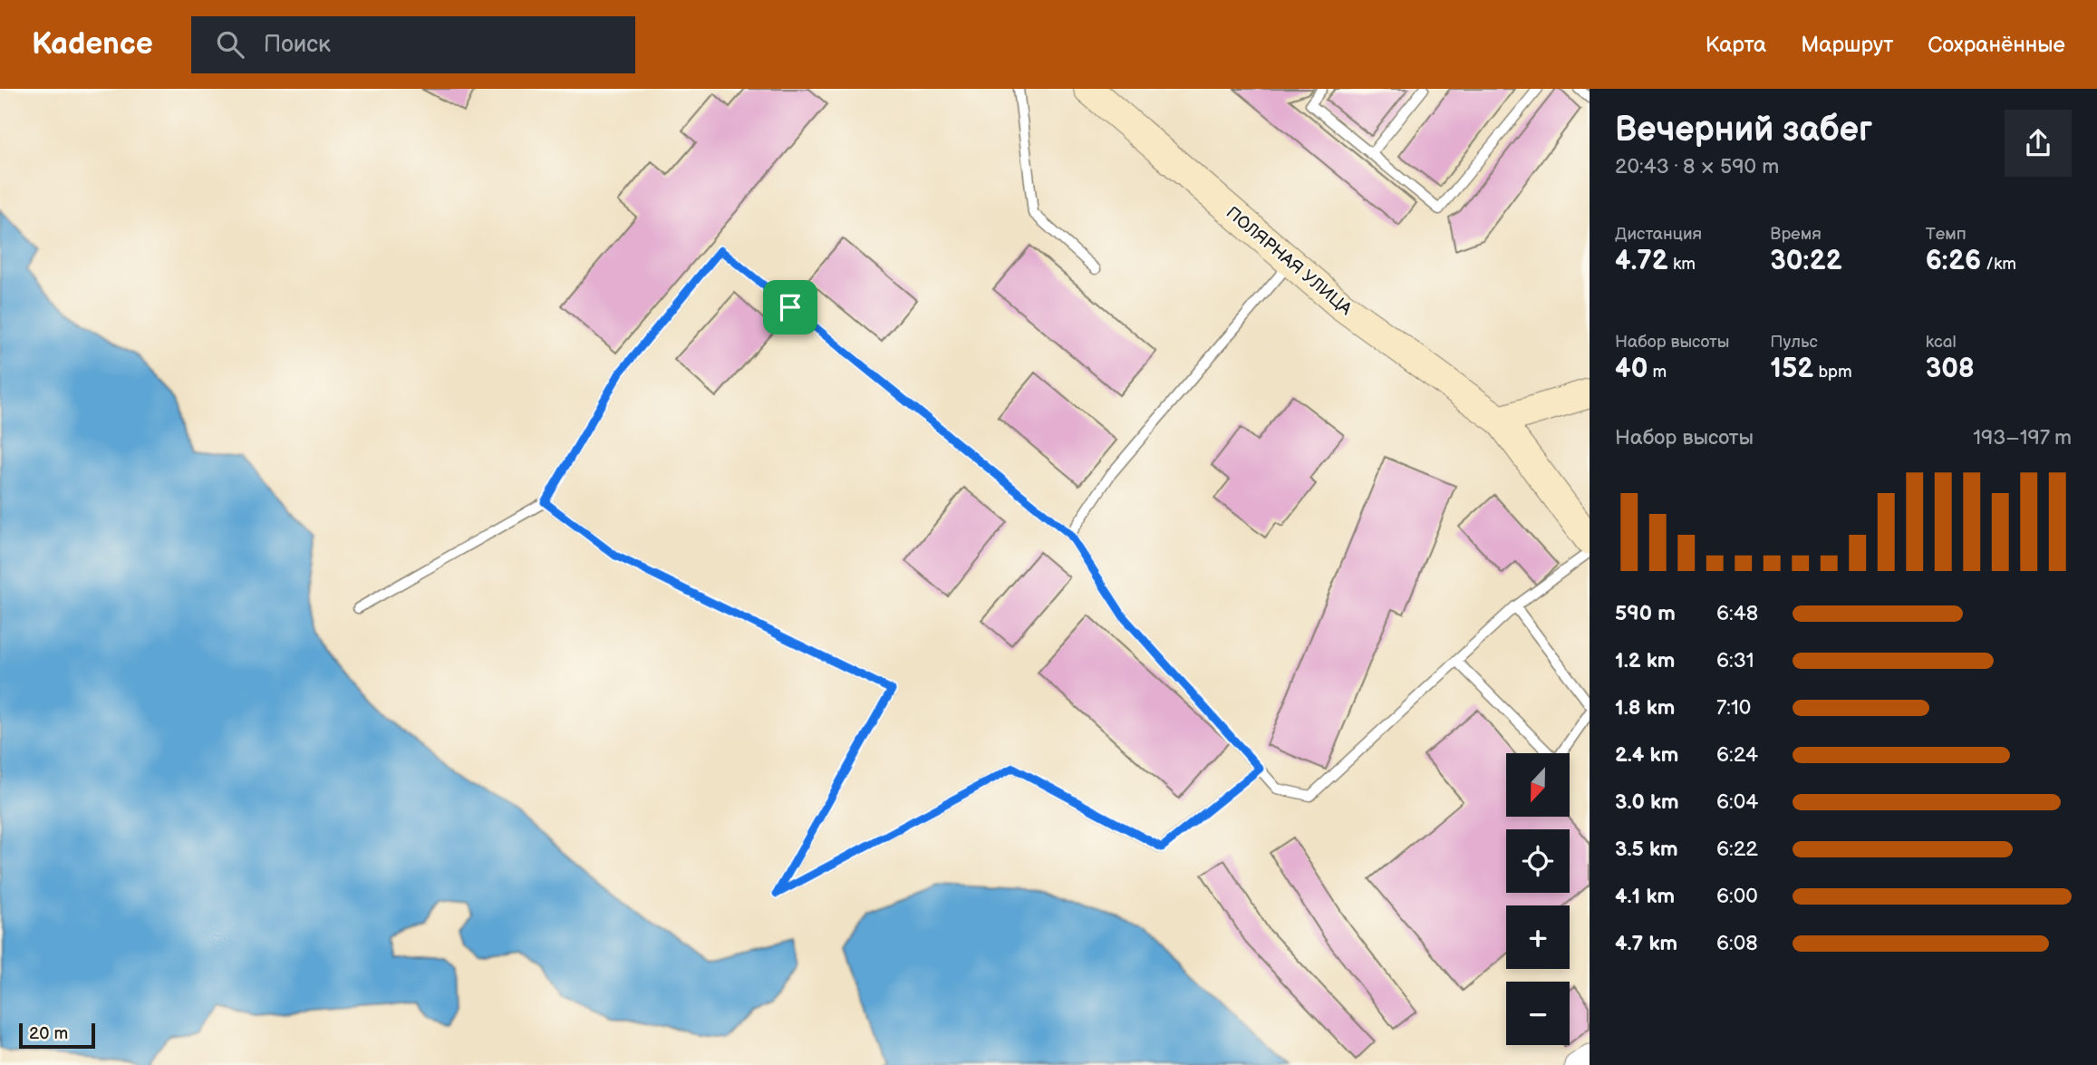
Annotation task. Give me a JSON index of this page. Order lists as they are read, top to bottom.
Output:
{
  "streets": {
    "main road": ["ПОЛЯРНАЯ УЛИЦА"]
  },
  "scale_bar": "20 m",
  "north": "bottom",
  "page": {
    "header": "Kadence",
    "search": "Поиск",
    "nav": ["Карта", "Маршрут", "Сохранённые"],
    "heading": ["Вечерний забег", "20:43 · 8 × 590 m"],
    "stats": [
      ["Дистанция", "4.72 km"],
      ["Время", "30:22"],
      ["Темп", "6:26 /km"],
      ["Набор высоты", "40 m"],
      ["Пульс", "152 bpm"],
      ["kcal", "308"]
    ],
    "chart": ["Набор высоты", "193–197 m"],
    "list": [
      {
        "name": "590 m",
        "note": "6:48"
      },
      {
        "name": "1.2 km",
        "note": "6:31"
      },
      {
        "name": "1.8 km",
        "note": "7:10"
      },
      {
        "name": "2.4 km",
        "note": "6:24"
      },
      {
        "name": "3.0 km",
        "note": "6:04"
      },
      {
        "name": "3.5 km",
        "note": "6:22"
      },
      {
        "name": "4.1 km",
        "note": "6:00"
      },
      {
        "name": "4.7 km",
        "note": "6:08"
      }
    ],
    "map_buttons": ["+", "−"],
    "scale": "20 m"
  }
}
